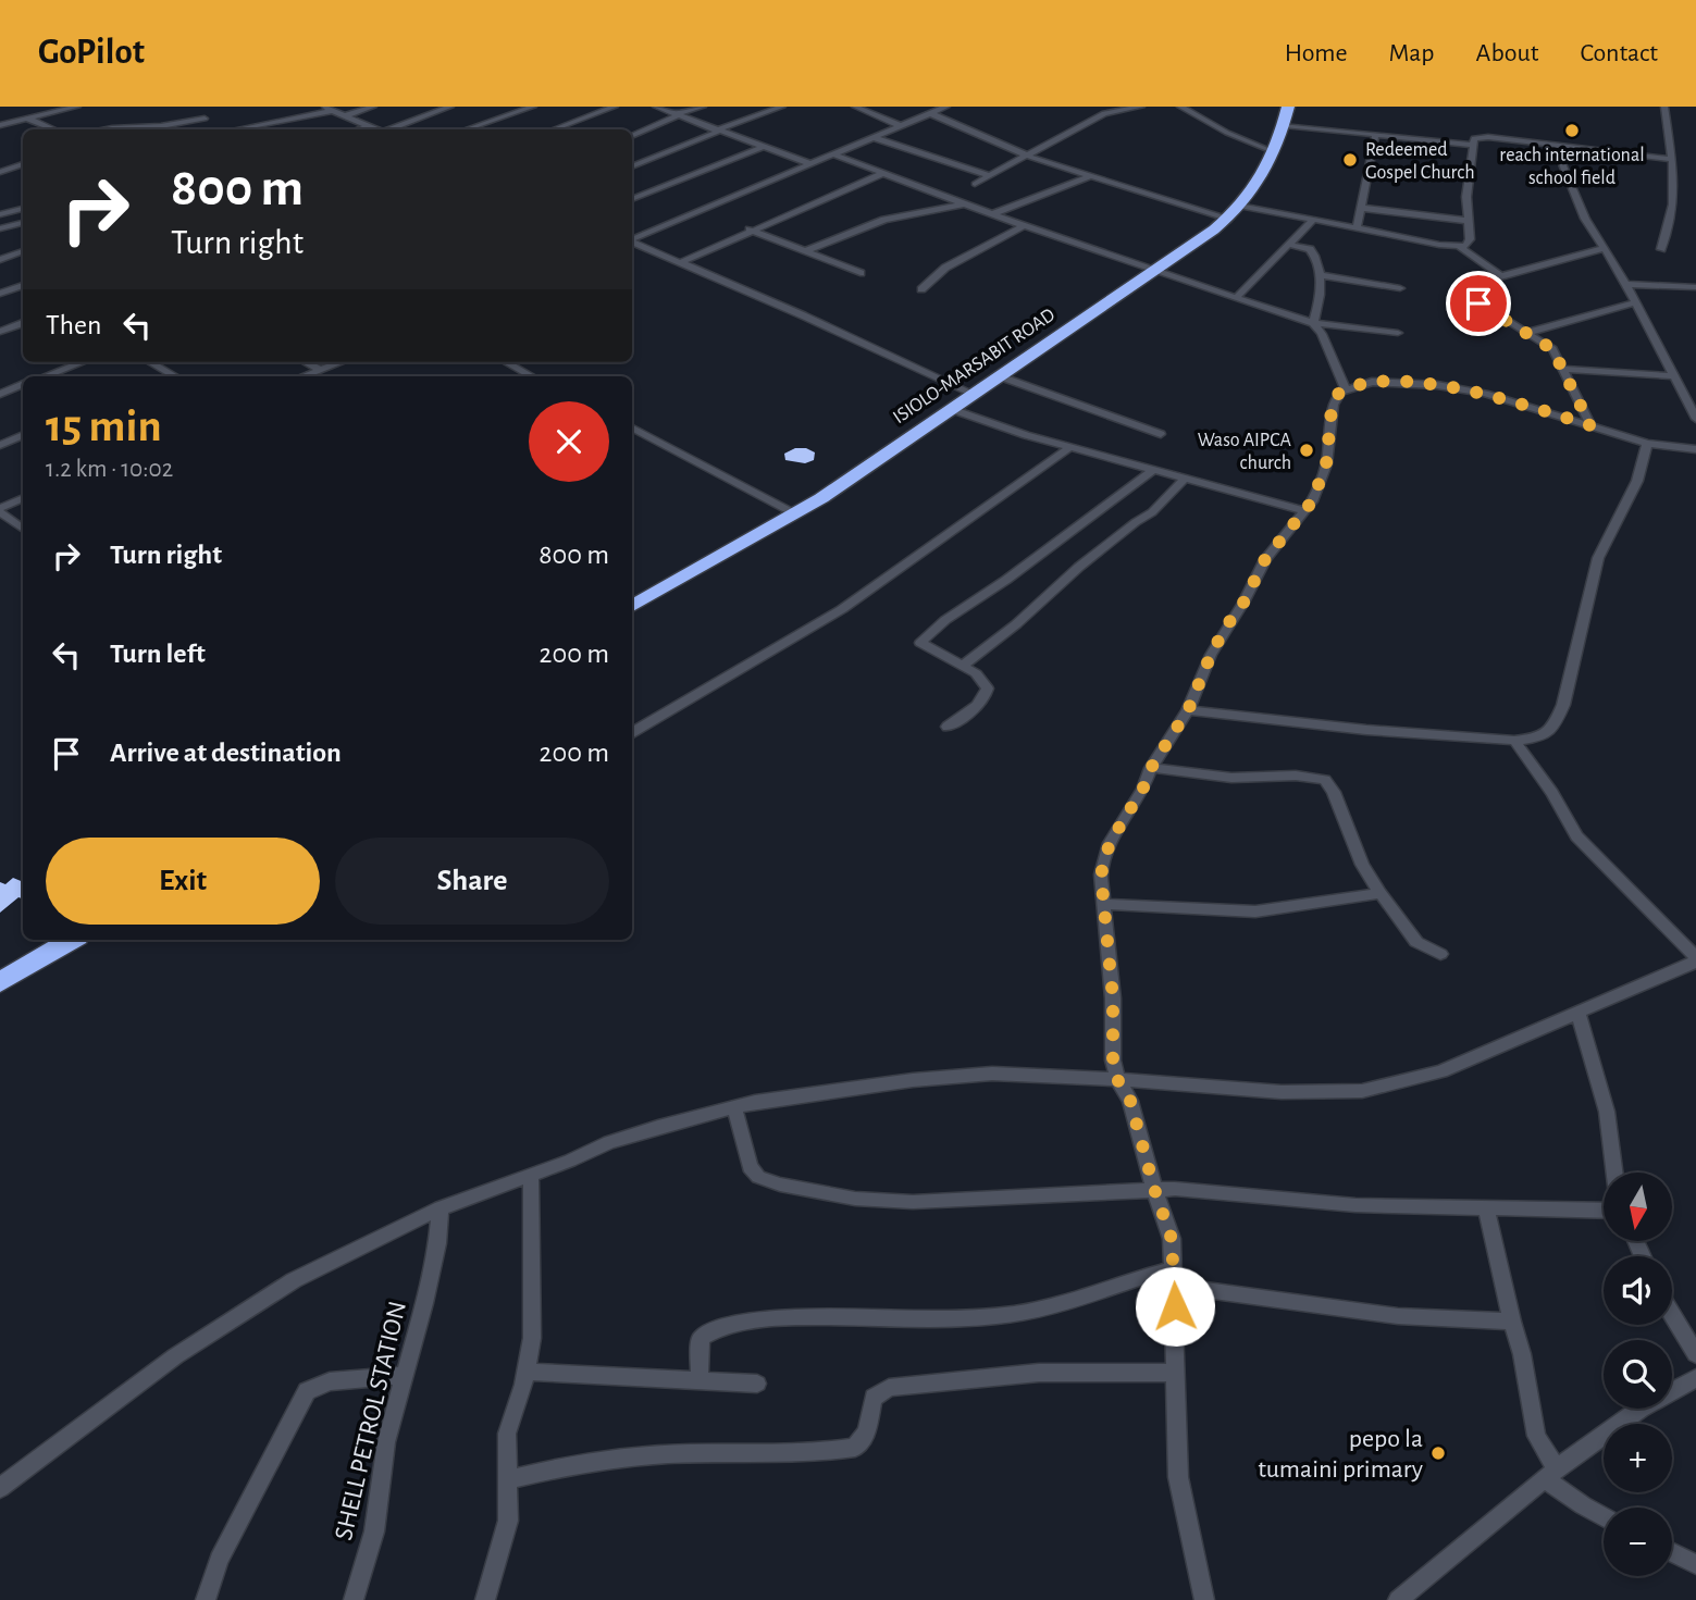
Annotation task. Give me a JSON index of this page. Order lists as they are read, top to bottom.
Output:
{
  "streets": {
    "highway": ["ISIOLO-MARSABIT ROAD"],
    "street": ["SHELL PETROL STATION"]
  },
  "places": [
    "reach international school field",
    "Redeemed Gospel Church",
    "Waso AIPCA church",
    "pepo la tumaini primary"
  ],
  "north": "bottom",
  "page": {
    "header": "GoPilot",
    "nav": [
      "Home",
      "Map",
      "About",
      "Contact"
    ],
    "turn": ["800 m", "Turn right"],
    "then": "Then",
    "heading": ["15 min", "1.2 km · 10:02"],
    "list": [
      {
        "name": "Turn right",
        "value": "800 m"
      },
      {
        "name": "Turn left",
        "value": "200 m"
      },
      {
        "name": "Arrive at destination",
        "value": "200 m"
      }
    ],
    "buttons": ["Exit", "Share"],
    "map_buttons": ["+", "−"]
  }
}
